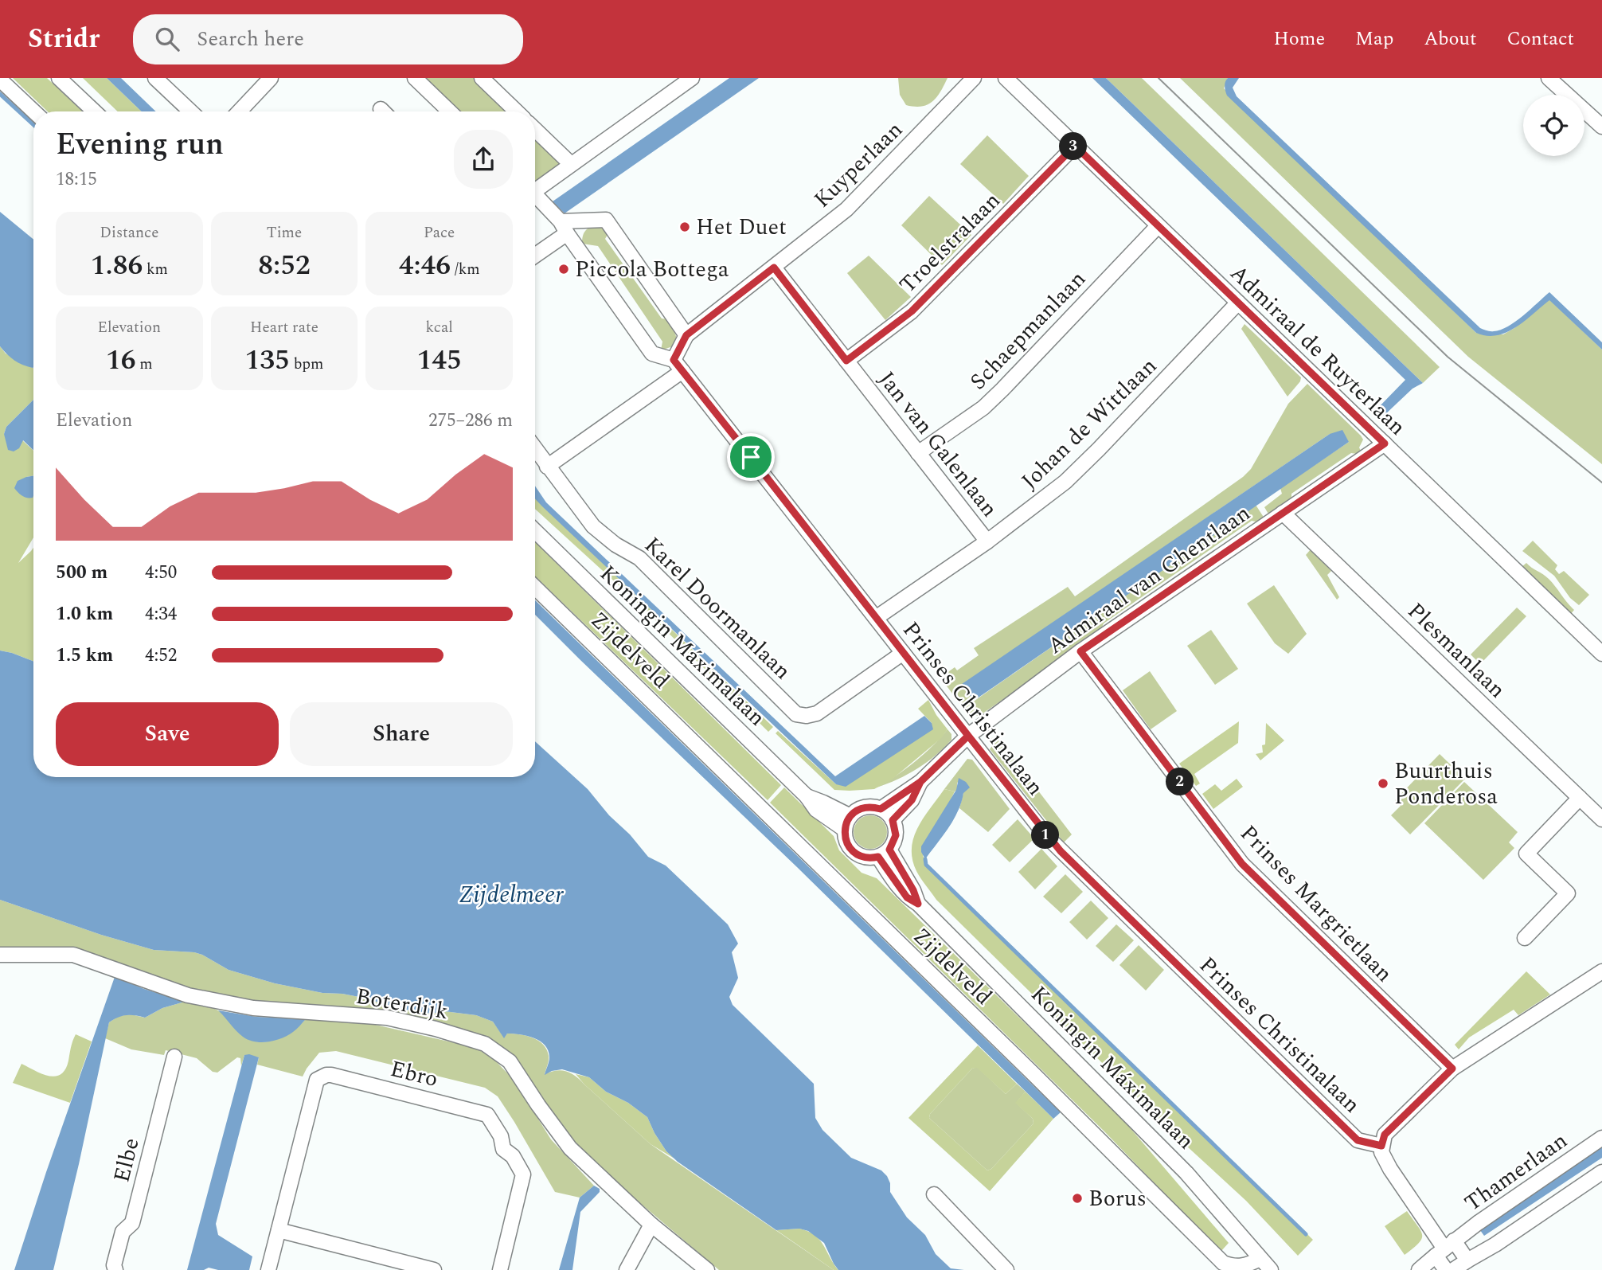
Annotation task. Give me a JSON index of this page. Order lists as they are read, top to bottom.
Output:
{
  "streets": {
    "street": [
      "Kuyperlaan",
      "Troelstralaan",
      "Schaepmanlaan",
      "Admiraal de Ruyterlaan",
      "Johan de Wittlaan",
      "Jan van Galenlaan",
      "Admiraal van Ghentlaan",
      "Karel Doormanlaan",
      "Koningin Máximalaan",
      "Zijdelveld",
      "Plesmanlaan",
      "Prinses Christinalaan",
      "Prinses Margrietlaan",
      "Boterdijk",
      "Ebro",
      "Elbe",
      "Thamerlaan"
    ]
  },
  "crossings": [
    ["Kuyperlaan", "Jan van Galenlaan"],
    ["Troelstralaan", "Admiraal de Ruyterlaan"],
    ["Troelstralaan", "Jan van Galenlaan"],
    ["Schaepmanlaan", "Admiraal de Ruyterlaan"],
    ["Schaepmanlaan", "Jan van Galenlaan"],
    ["Admiraal de Ruyterlaan", "Johan de Wittlaan"],
    ["Admiraal de Ruyterlaan", "Admiraal van Ghentlaan"],
    ["Johan de Wittlaan", "Jan van Galenlaan"],
    ["Johan de Wittlaan", "Prinses Christinalaan"],
    ["Admiraal van Ghentlaan", "Koningin Máximalaan"],
    ["Admiraal van Ghentlaan", "Plesmanlaan"],
    ["Admiraal van Ghentlaan", "Prinses Christinalaan"],
    ["Admiraal van Ghentlaan", "Prinses Margrietlaan"],
    ["Karel Doormanlaan", "Prinses Christinalaan"],
    ["Koningin Máximalaan", "Zijdelveld"]
  ],
  "water": ["Zijdelmeer"],
  "places": [
    "Het Duet",
    "Piccola Bottega",
    "Buurthuis Ponderosa",
    "Borus"
  ],
  "page": {
    "header": "Stridr",
    "search": "Search here",
    "nav": [
      "Home",
      "Map",
      "About",
      "Contact"
    ],
    "heading": ["Evening run", "18:15"],
    "pins": ["3", "2", "1"],
    "stats": [
      ["Distance", "1.86 km"],
      ["Time", "8:52"],
      ["Pace", "4:46 /km"],
      ["Elevation", "16 m"],
      ["Heart rate", "135 bpm"],
      ["kcal", "145"]
    ],
    "chart": ["Elevation", "275–286 m"],
    "list": [
      {
        "name": "500 m",
        "note": "4:50"
      },
      {
        "name": "1.0 km",
        "note": "4:34"
      },
      {
        "name": "1.5 km",
        "note": "4:52"
      }
    ],
    "buttons": ["Save", "Share"]
  }
}
